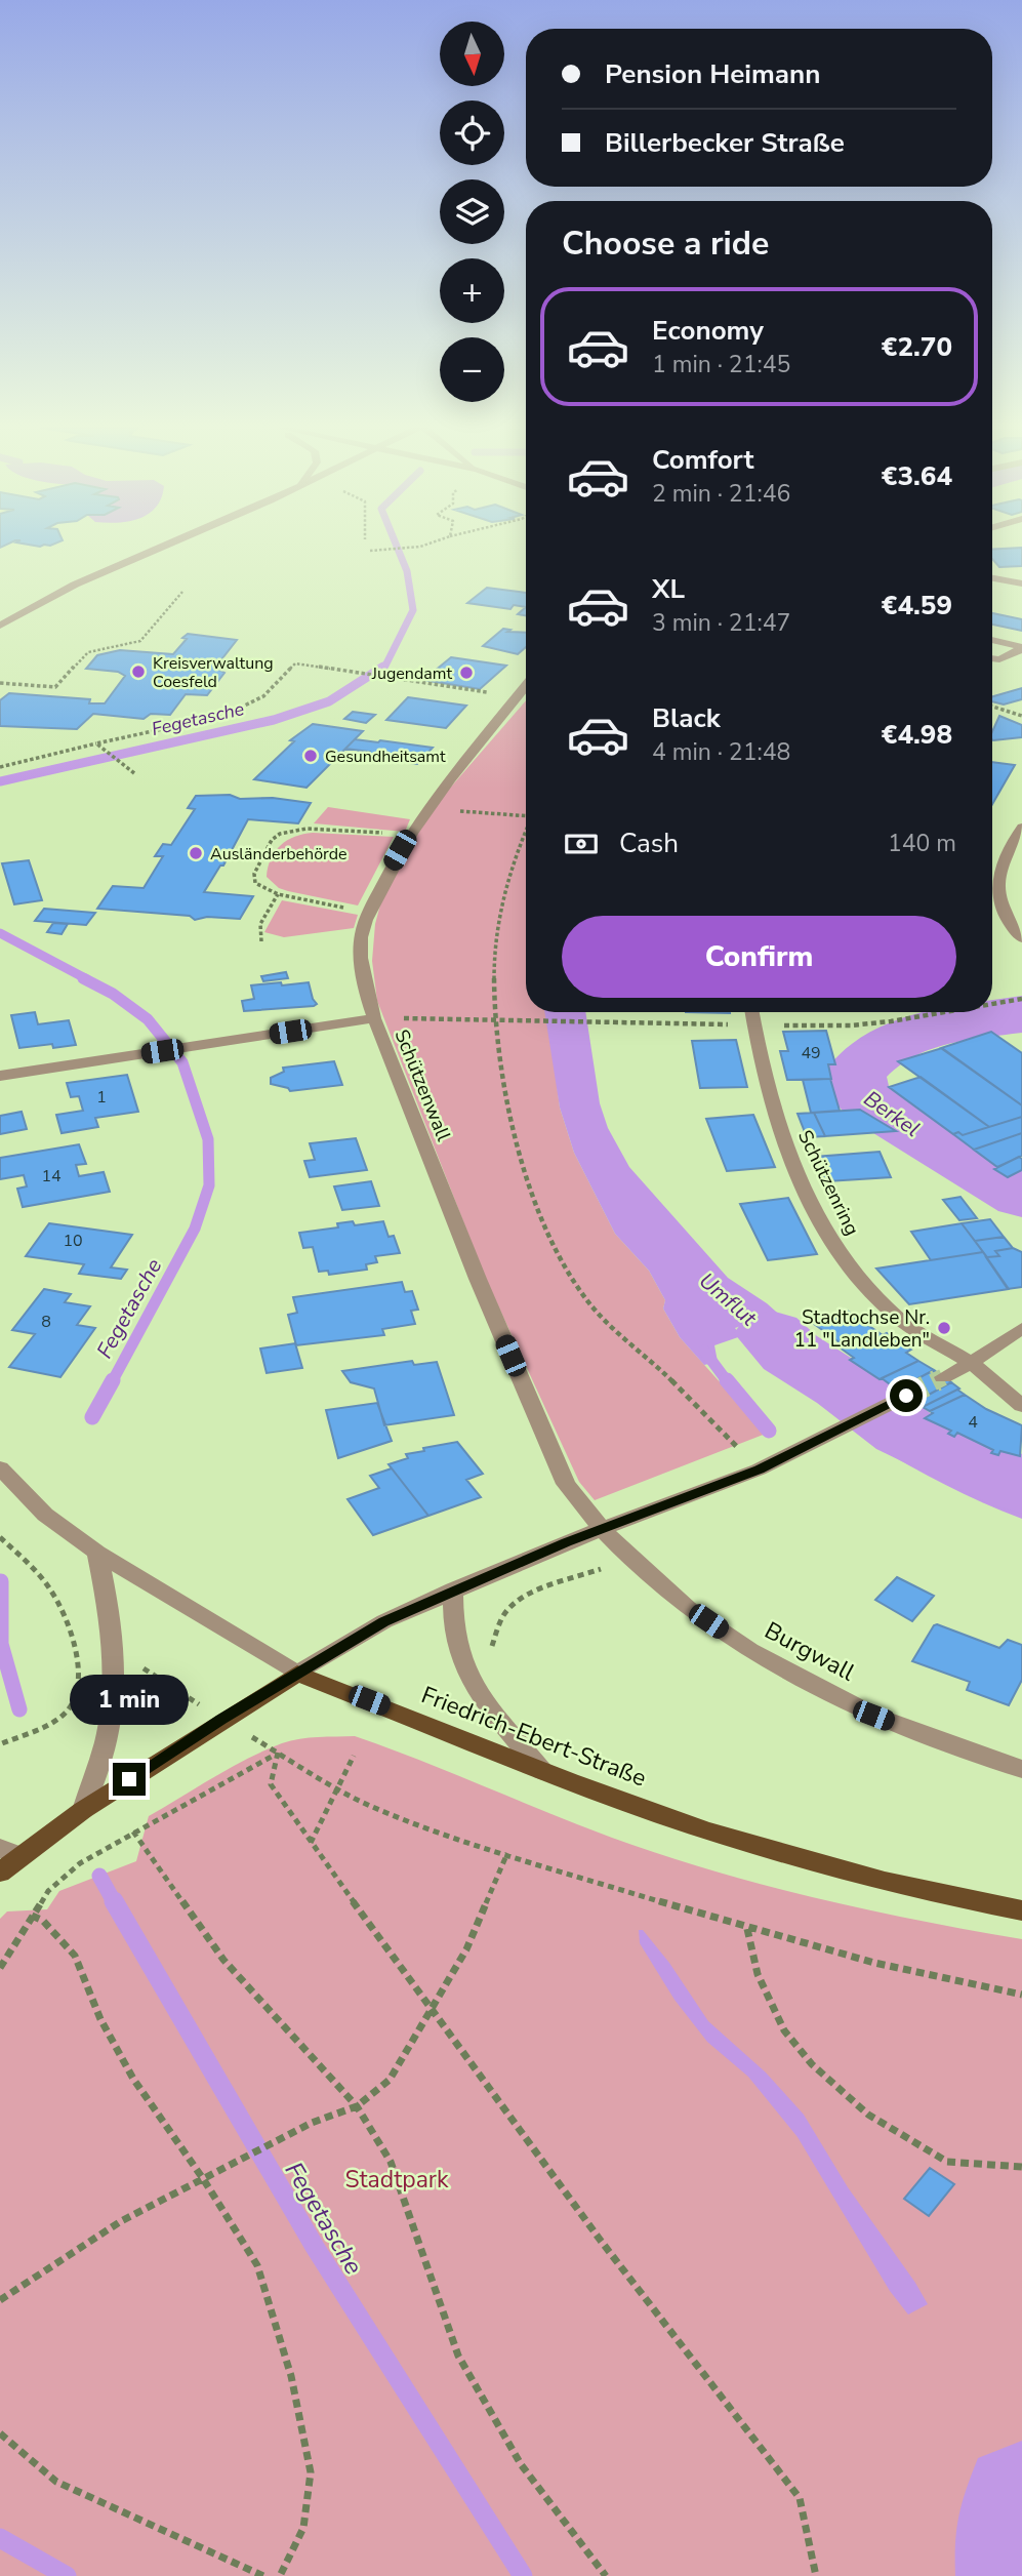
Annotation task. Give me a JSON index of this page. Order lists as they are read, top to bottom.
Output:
{
  "streets": {
    "main road": ["Friedrich-Ebert-Straße"],
    "street": ["Schützenwall", "Schützenring", "Burgwall"]
  },
  "crossings": [
    ["Schützenwall", "Burgwall"]
  ],
  "water": ["Fegetasche", "Berkel", "Umflut"],
  "parks": ["Stadtpark"],
  "places": [
    "Kreisverwaltung Coesfeld",
    "Jugendamt",
    "Gesundheitsamt",
    "Ausländerbehörde",
    "Stadtochse Nr. 11 \"Landleben\""
  ],
  "house_numbers": [
    "49",
    "1",
    "14",
    "10",
    "8",
    "4"
  ],
  "north": "bottom",
  "page": {
    "map_buttons": ["+", "−"],
    "banner": ["Pension Heimann", "Billerbecker Straße"],
    "heading": "Choose a ride",
    "list": [
      {
        "name": "Economy",
        "note": "1 min · 21:45",
        "value": "€2.70"
      },
      {
        "name": "Comfort",
        "note": "2 min · 21:46",
        "value": "€3.64"
      },
      {
        "name": "XL",
        "note": "3 min · 21:47",
        "value": "€4.59"
      },
      {
        "name": "Black",
        "note": "4 min · 21:48",
        "value": "€4.98"
      }
    ],
    "pay": ["Cash", "140 m"],
    "buttons": "Confirm",
    "bubble": "1 min"
  }
}
